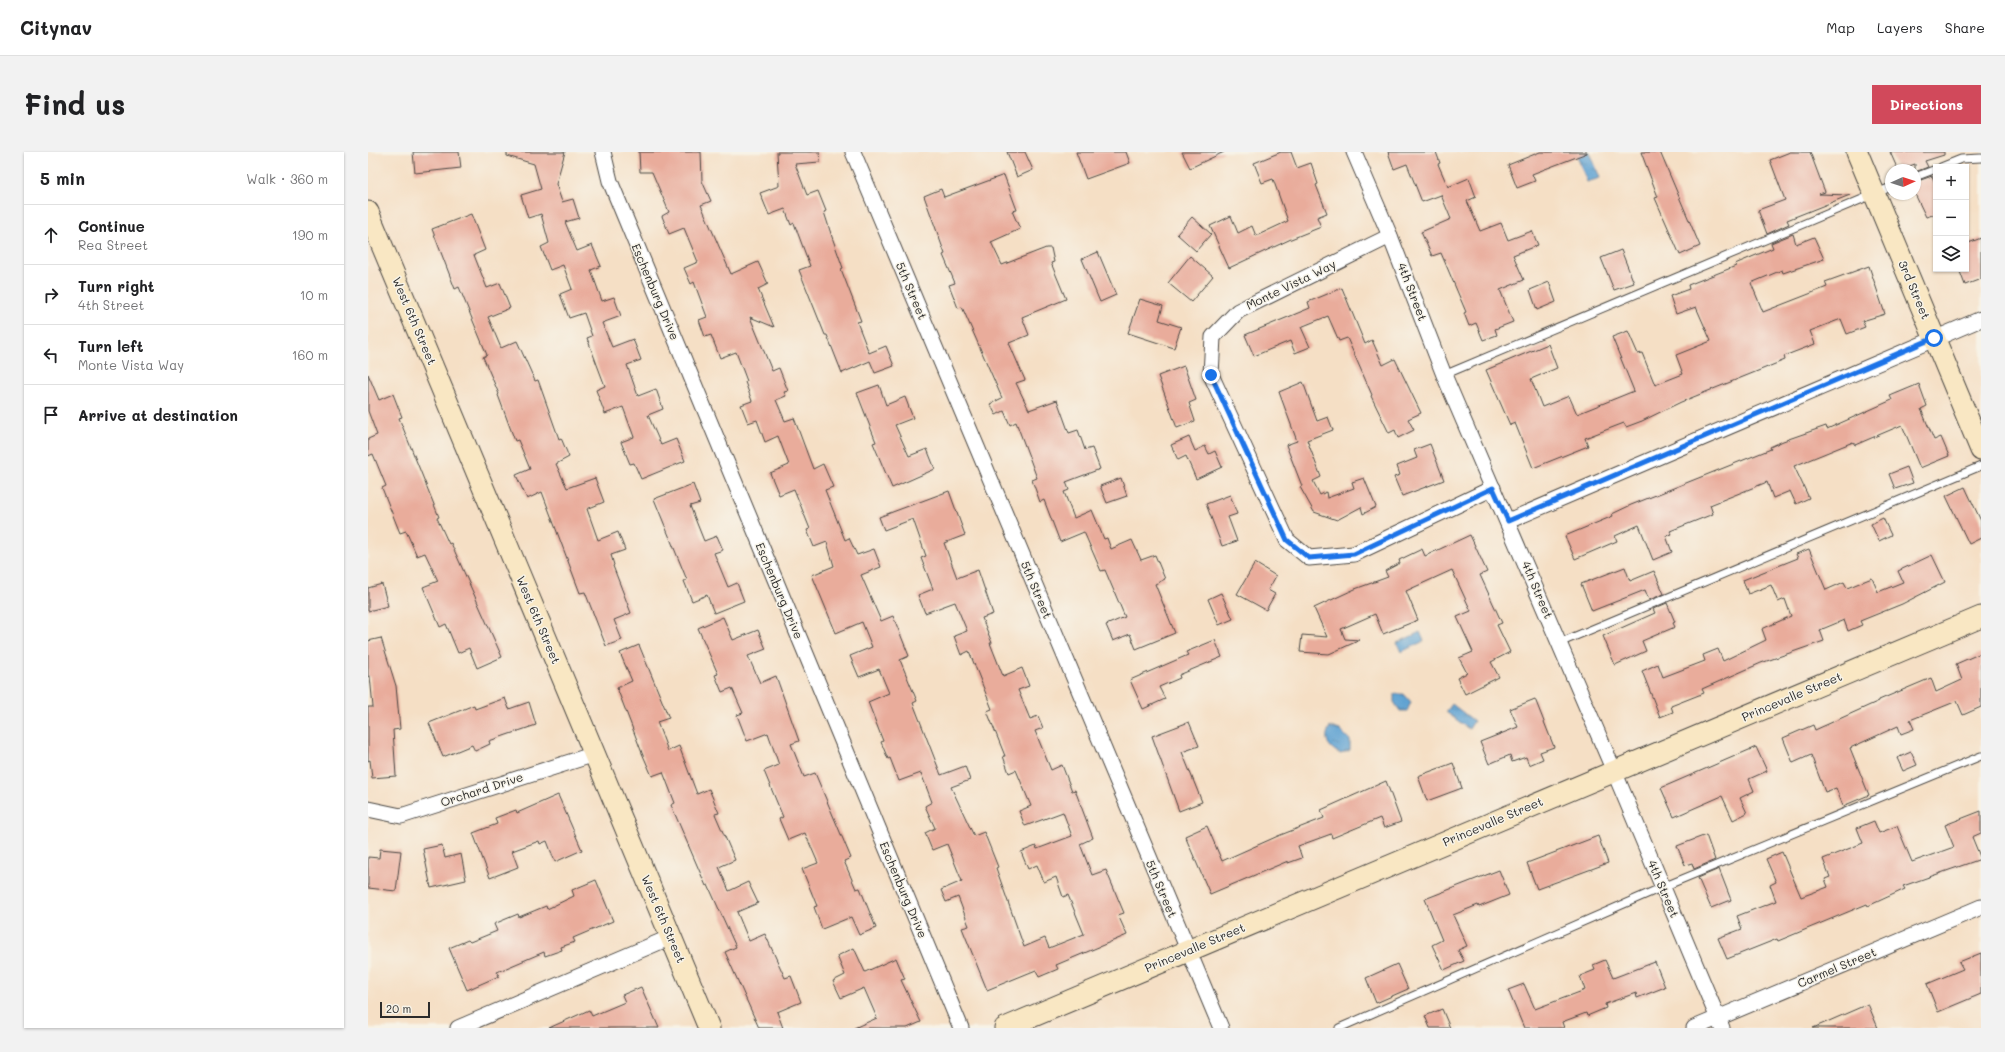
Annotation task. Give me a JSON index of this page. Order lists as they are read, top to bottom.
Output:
{
  "streets": {
    "street": [
      "Monte Vista Way",
      "3rd Street",
      "5th Street",
      "Eschenburg Drive",
      "4th Street",
      "West 6th Street",
      "Princevalle Street",
      "Orchard Drive",
      "Carmel Street"
    ]
  },
  "crossings": [
    ["Monte Vista Way", "4th Street"],
    ["5th Street", "Princevalle Street"],
    ["4th Street", "Princevalle Street"],
    ["4th Street", "Carmel Street"],
    ["West 6th Street", "Orchard Drive"]
  ],
  "scale_bar": "20 m",
  "north": "right",
  "page": {
    "header": "Citynav",
    "nav": ["Map", "Layers", "Share"],
    "buttons": "Directions",
    "title": "Find us",
    "heading": ["5 min", "Walk · 360 m"],
    "map_buttons": ["+", "−"],
    "list": [
      ["Continue", "Rea Street", "190 m"],
      ["Turn right", "4th Street", "10 m"],
      ["Turn left", "Monte Vista Way", "160 m"],
      "Arrive at destination"
    ],
    "scale": "20 m"
  }
}
